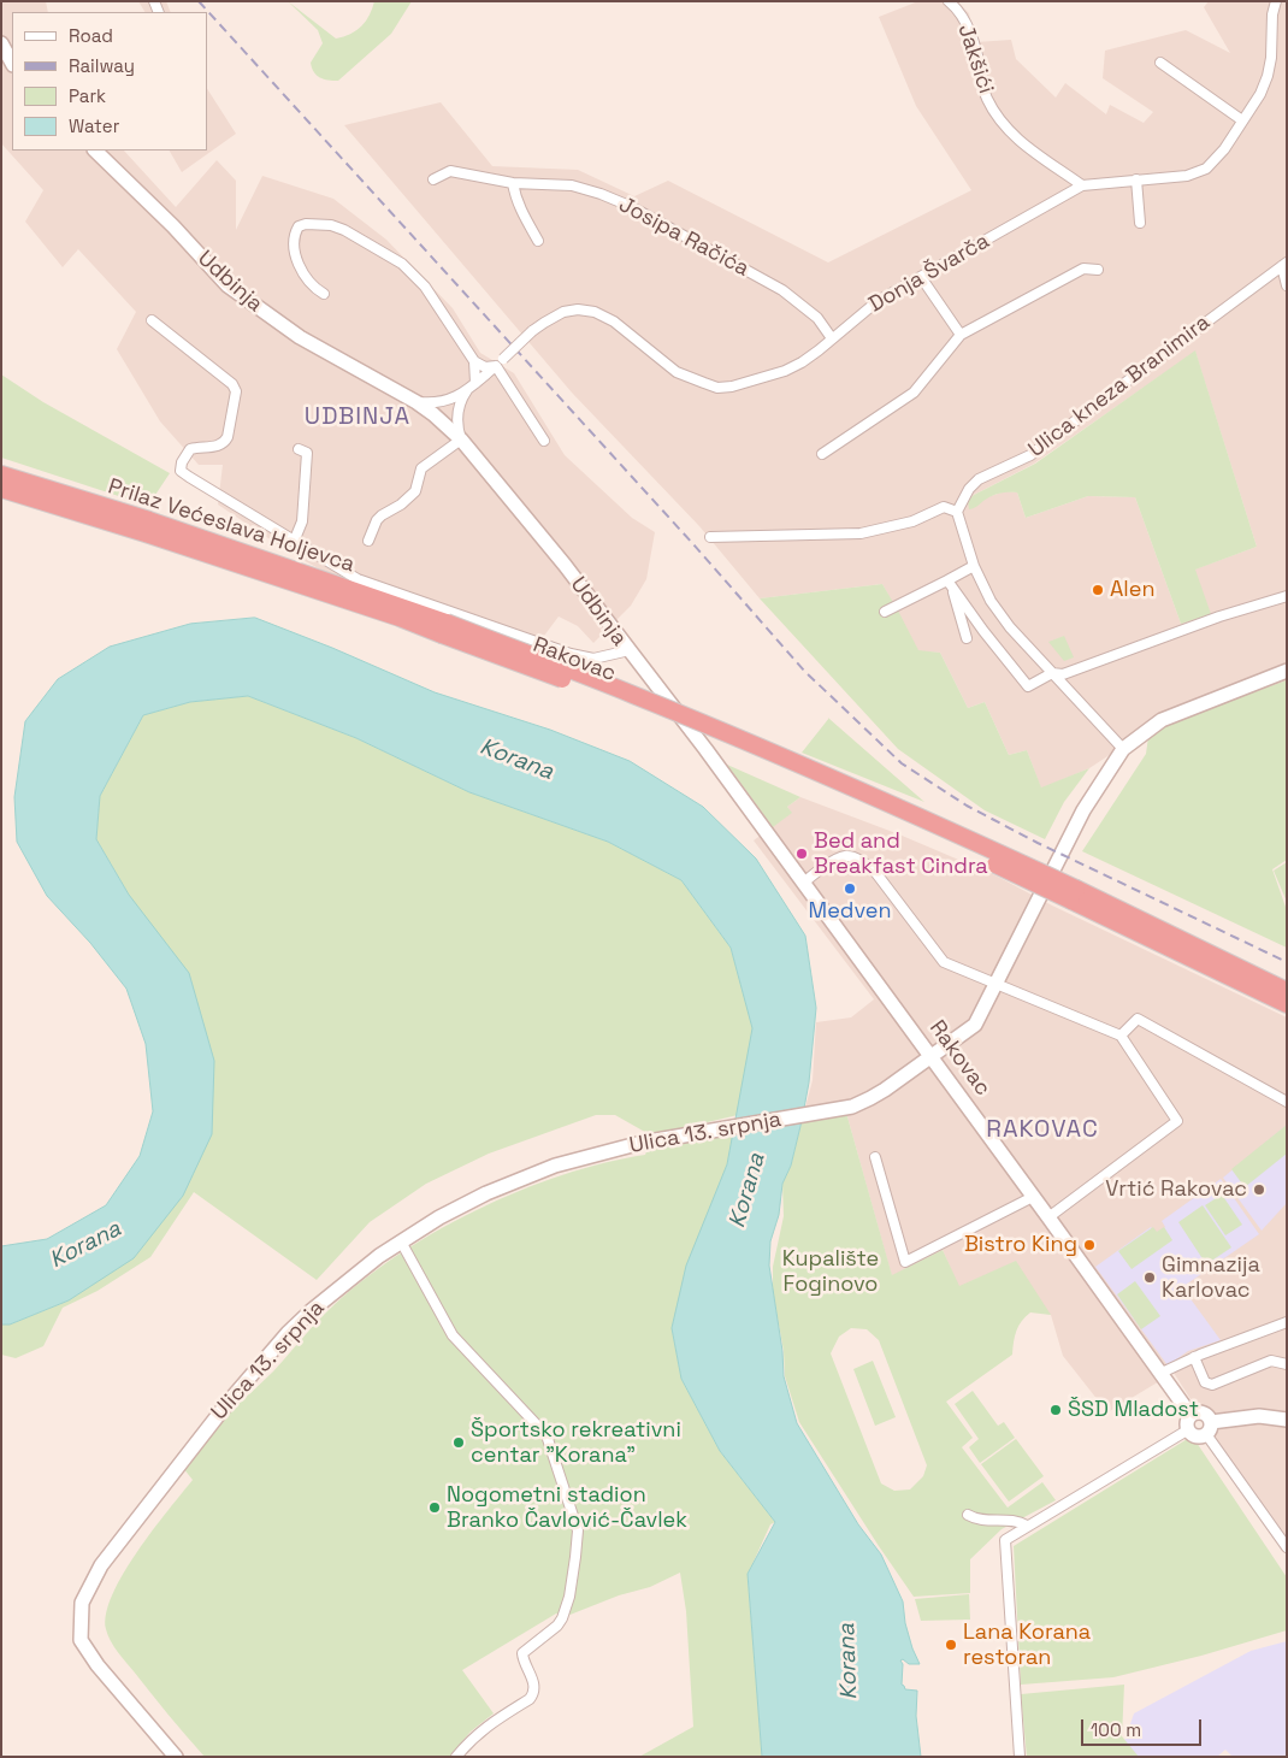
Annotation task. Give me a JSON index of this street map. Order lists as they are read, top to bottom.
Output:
{
  "streets": {
    "highway": ["Prilaz Većeslava Holjevca", "Rakovac"],
    "main road": ["Udbinja", "Ulica 13. srpnja"],
    "street": [
      "Jakšići",
      "Josipa Račića",
      "Donja Švarča",
      "Ulica kneza Branimira"
    ]
  },
  "crossings": [
    ["Jakšići", "Donja Švarča"],
    ["Josipa Račića", "Donja Švarča"],
    ["Donja Švarča", "Udbinja"],
    ["Udbinja", "Rakovac"],
    ["Prilaz Većeslava Holjevca", "Rakovac"],
    ["Rakovac", "Ulica 13. srpnja"]
  ],
  "districts": ["UDBINJA", "RAKOVAC"],
  "water": ["Korana"],
  "parks": ["Kupalište Foginovo"],
  "places": [
    "Alen",
    "Bed and Breakfast Cindra",
    "Medven",
    "Vrtić Rakovac",
    "Bistro King",
    "Gimnazija Karlovac",
    "ŠSD Mladost",
    "Športsko rekreativni centar \"Korana\"",
    "Nogometni stadion Branko Čavlović-Čavlek",
    "Lana Korana restoran"
  ],
  "legend": [
    "Road",
    "Railway",
    "Park",
    "Water"
  ],
  "scale_bar": "100 m"
}
